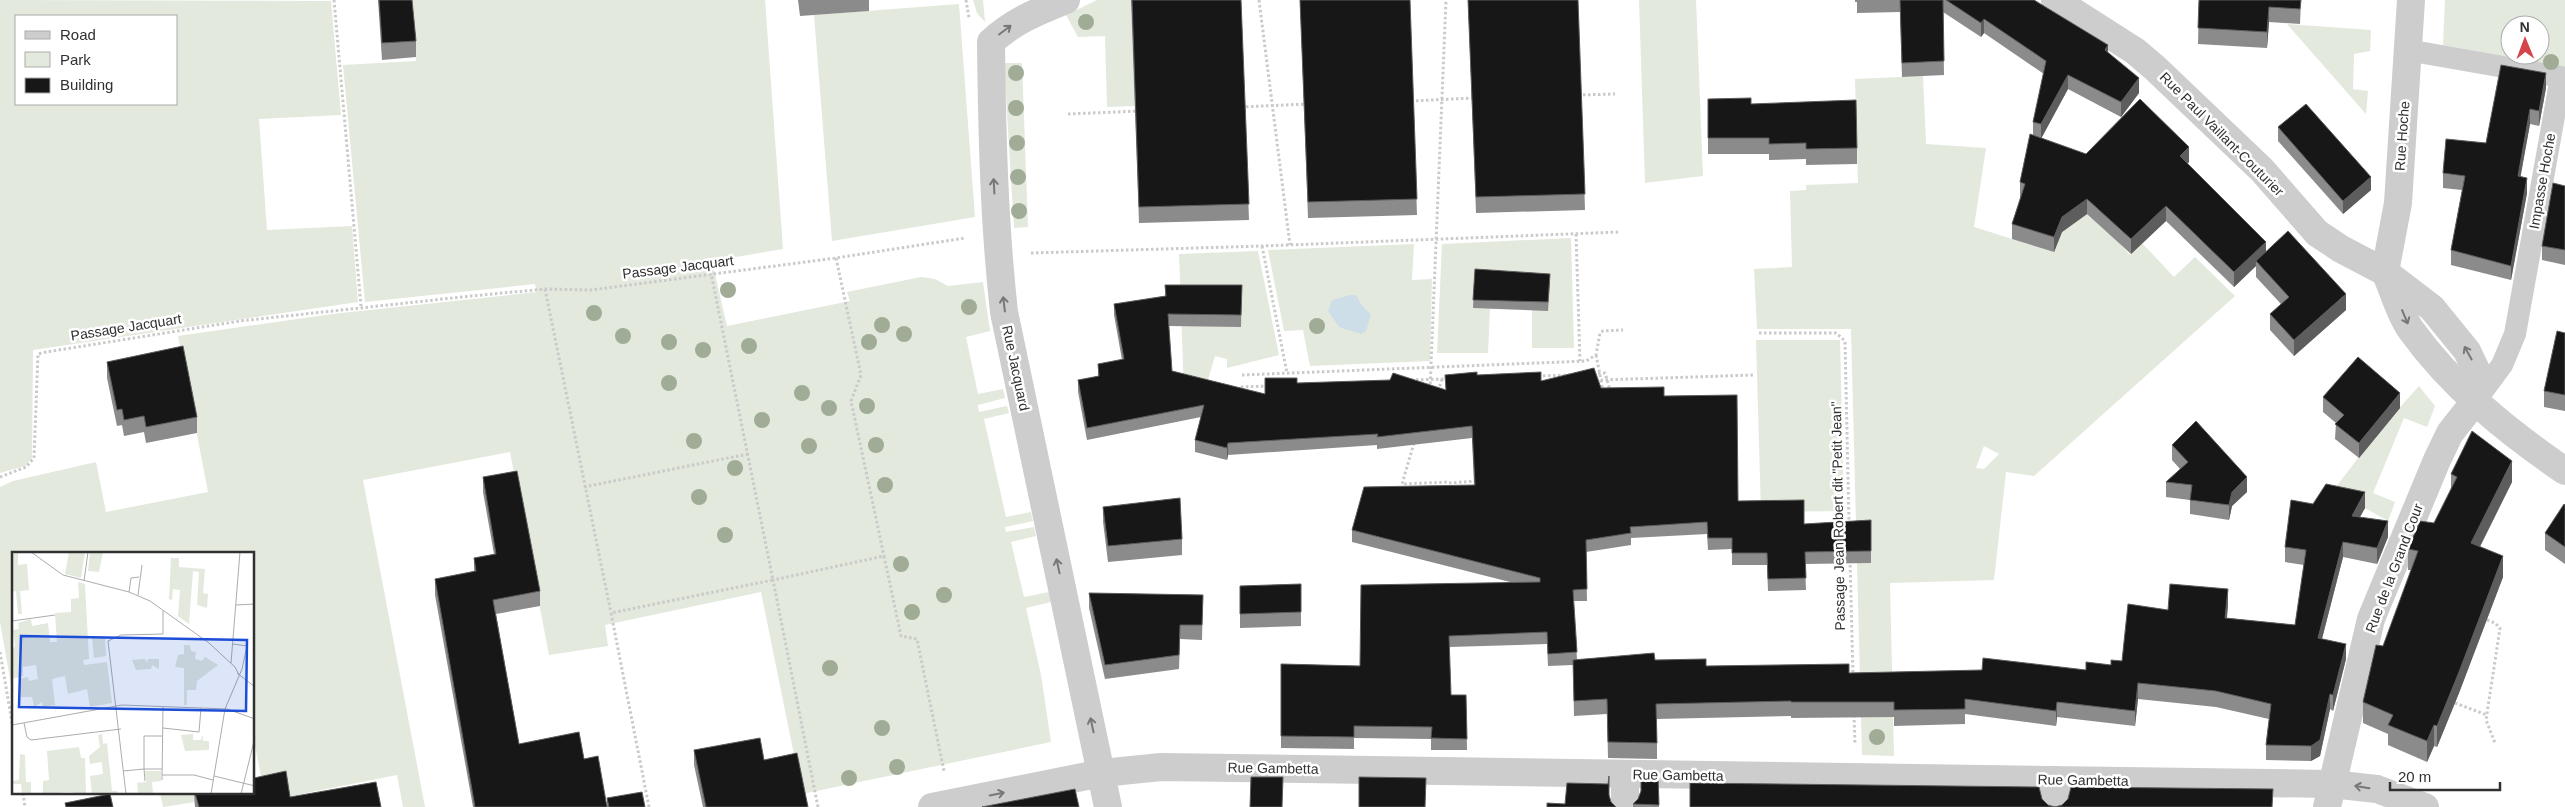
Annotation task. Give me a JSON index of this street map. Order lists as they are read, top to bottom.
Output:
{
  "streets": {
    "street": [
      "Rue Paul Vaillant-Couturier",
      "Rue Hoche",
      "Rue Jacquard",
      "Rue de la Grand Cour",
      "Rue Gambetta"
    ],
    "lane": ["Impasse Hoche"],
    "path": ["Passage Jacquart", "Passage Jean Robert dit \"Petit Jean\""]
  },
  "crossings": [
    ["Rue Paul Vaillant-Couturier", "Rue Hoche"],
    ["Rue Hoche", "Impasse Hoche"],
    ["Impasse Hoche", "Rue de la Grand Cour"],
    ["Passage Jacquart", "Rue Jacquard"],
    ["Rue Jacquard", "Rue Gambetta"],
    ["Rue de la Grand Cour", "Rue Gambetta"]
  ],
  "one_way": ["Rue Jacquard"],
  "legend": ["Road", "Park", "Building"],
  "scale_bar": "20 m",
  "north": "top"
}
